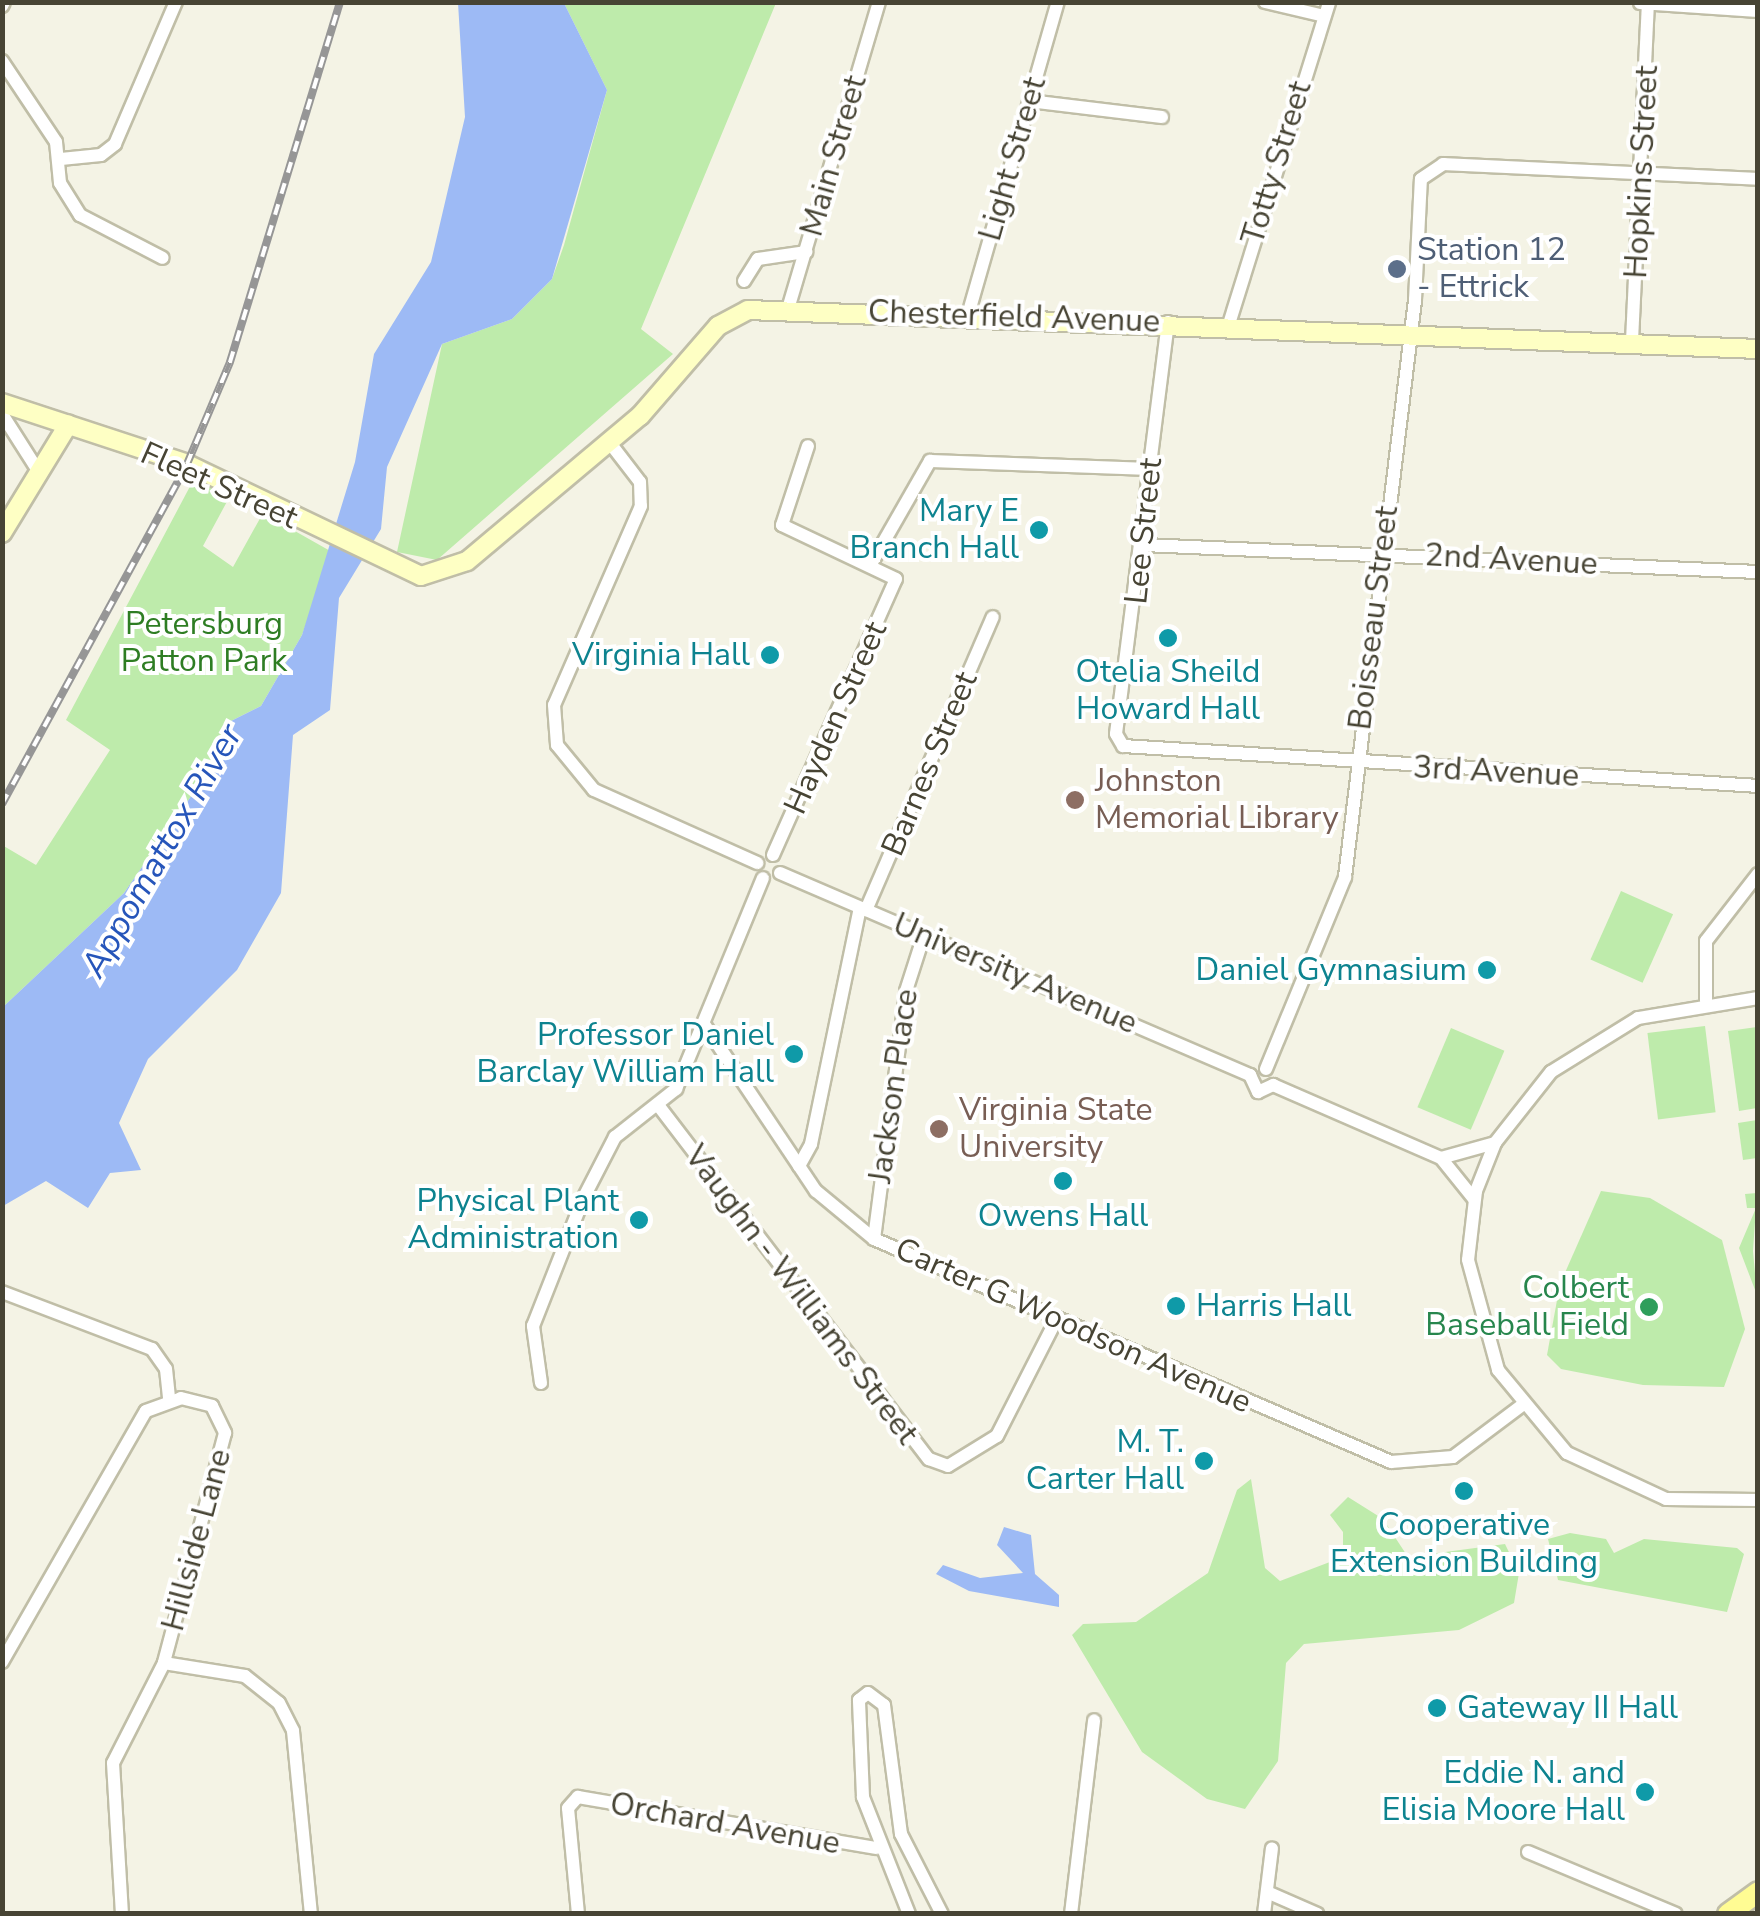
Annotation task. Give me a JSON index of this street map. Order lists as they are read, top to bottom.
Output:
{
  "streets": {
    "main road": ["Chesterfield Avenue", "Fleet Street"],
    "street": [
      "Main Street",
      "Light Street",
      "Totty Street",
      "Hopkins Street",
      "Lee Street",
      "2nd Avenue",
      "Boisseau Street",
      "Hayden Street",
      "Barnes Street",
      "3rd Avenue",
      "University Avenue",
      "Jackson Place",
      "Vaughn - Williams Street",
      "Carter G Woodson Avenue",
      "Hillside Lane",
      "Orchard Avenue"
    ]
  },
  "crossings": [
    ["Main Street", "Chesterfield Avenue"],
    ["Light Street", "Chesterfield Avenue"],
    ["Totty Street", "Chesterfield Avenue"],
    ["Hopkins Street", "Chesterfield Avenue"],
    ["Hopkins Street", "Boisseau Street"],
    ["Chesterfield Avenue", "Fleet Street"],
    ["Chesterfield Avenue", "Lee Street"],
    ["Chesterfield Avenue", "Boisseau Street"],
    ["Lee Street", "2nd Avenue"],
    ["Lee Street", "3rd Avenue"],
    ["2nd Avenue", "Boisseau Street"],
    ["Boisseau Street", "3rd Avenue"],
    ["Barnes Street", "University Avenue"],
    ["Barnes Street", "Carter G Woodson Avenue"],
    ["University Avenue", "Jackson Place"],
    ["Jackson Place", "Carter G Woodson Avenue"],
    ["Vaughn - Williams Street", "Carter G Woodson Avenue"]
  ],
  "water": ["Appomattox River"],
  "parks": ["Petersburg Patton Park"],
  "places": [
    "Station 12 - Ettrick",
    "Mary E Branch Hall",
    "Otelia Sheild Howard Hall",
    "Virginia Hall",
    "Johnston Memorial Library",
    "Daniel Gymnasium",
    "Professor Daniel Barclay William Hall",
    "Virginia State University",
    "Owens Hall",
    "Physical Plant Administration",
    "Harris Hall",
    "Colbert Baseball Field",
    "M. T. Carter Hall",
    "Cooperative Extension Building",
    "Gateway II Hall",
    "Eddie N. and Elisia Moore Hall"
  ]
}
